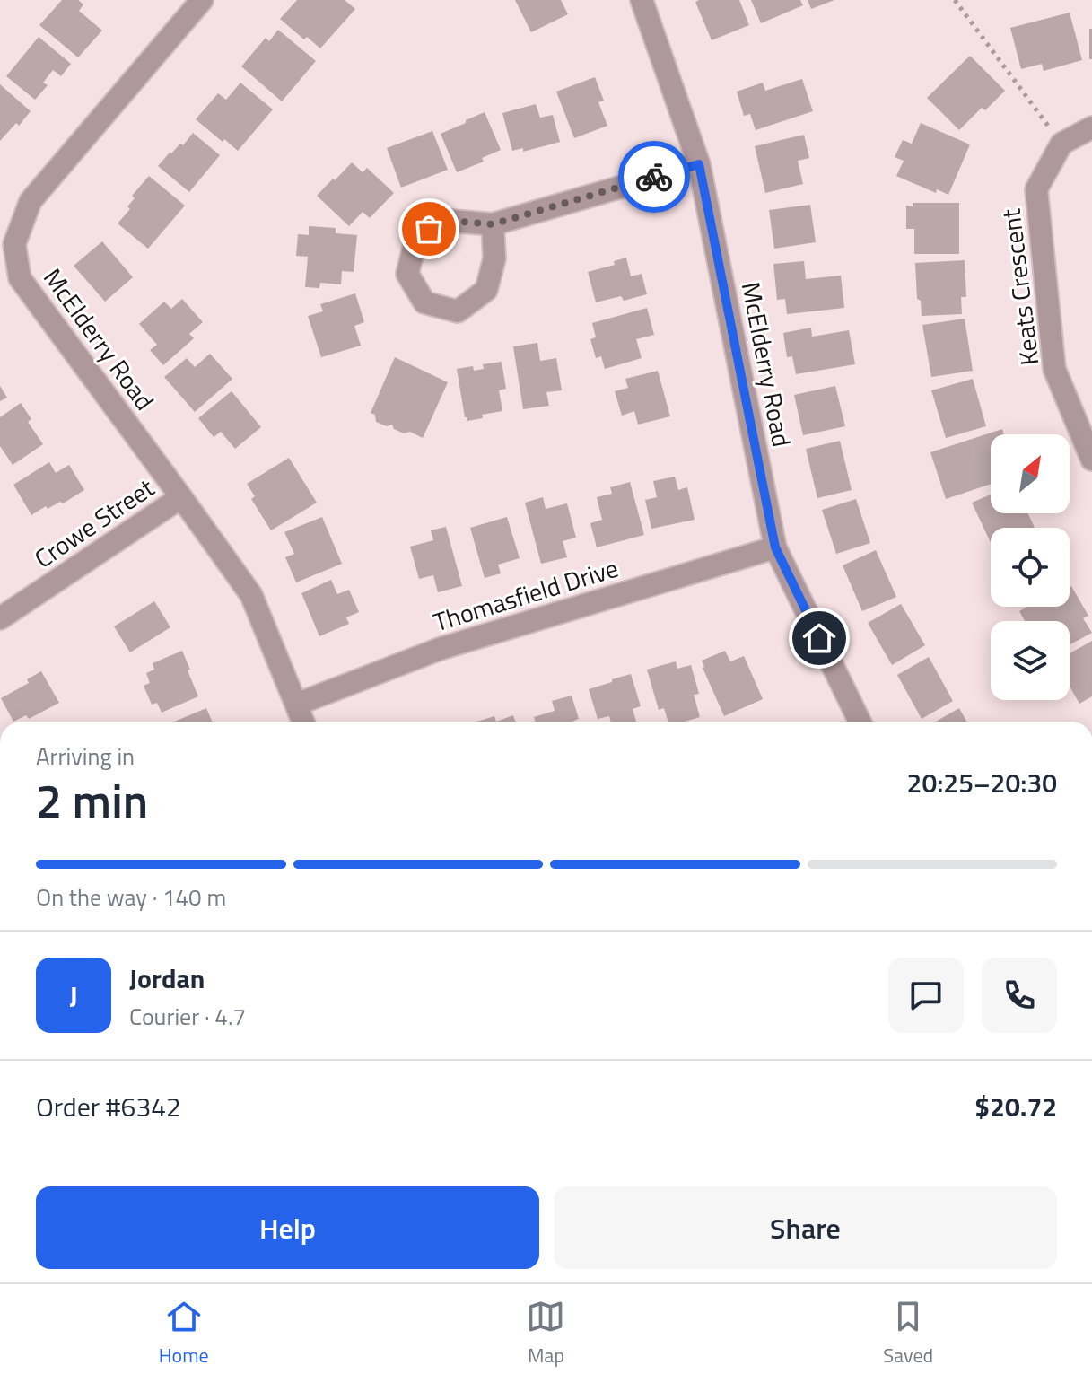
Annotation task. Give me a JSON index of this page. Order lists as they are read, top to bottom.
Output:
{
  "streets": {
    "street": [
      "Keats Crescent",
      "McElderry Road",
      "Crowe Street",
      "Thomasfield Drive"
    ]
  },
  "crossings": [
    ["McElderry Road", "Crowe Street"],
    ["McElderry Road", "Thomasfield Drive"]
  ],
  "north": "top right",
  "page": {
    "heading": ["2 min", "Arriving in", "20:25–20:30"],
    "panel": [
      "Jordan",
      "Courier · 4.7",
      "Order #6342",
      "$20.72"
    ],
    "bar": "On the way · 140 m",
    "round": "J",
    "buttons": ["Help", "Share"],
    "tabs": ["Home", "Map", "Saved"]
  }
}
